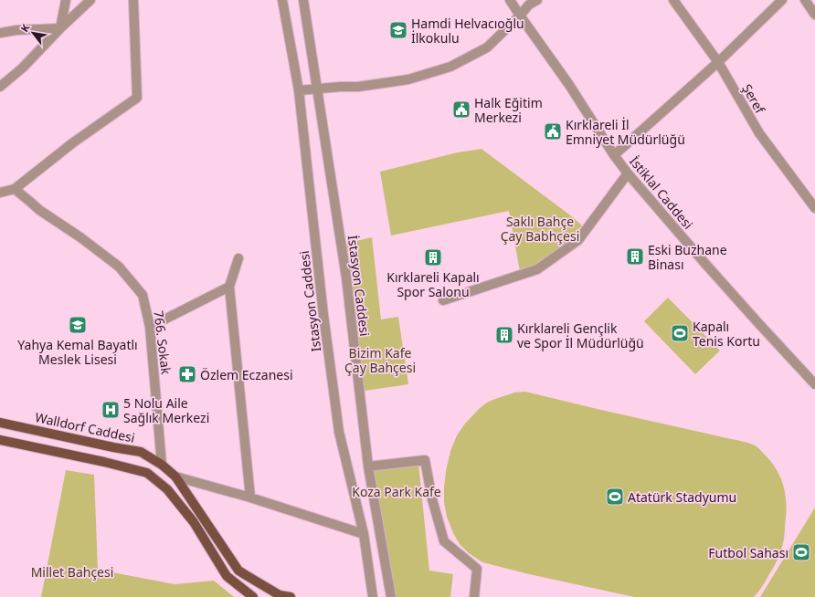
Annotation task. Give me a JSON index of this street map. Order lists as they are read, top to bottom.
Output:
{
  "streets": {
    "main road": ["Walldorf Caddesi"],
    "street": [
      "Şeref",
      "İstiklal Caddesi",
      "İstasyon Caddesi",
      "Istasyon Caddesi",
      "766. Sokak"
    ]
  },
  "crossings": [
    ["766. Sokak", "Walldorf Caddesi"]
  ],
  "parks": [
    "Saklı Bahçe Çay Babhçesi",
    "Bizim Kafe Çay Bahçesi",
    "Koza Park Kafe",
    "Millet Bahçesi"
  ],
  "places": {
    "school or university": ["Hamdi Helvacıoğlu İlkokulu", "Yahya Kemal Bayatlı Meslek Lisesi"],
    "public building": ["Halk Eğitim Merkezi", "Kırklareli İl Emniyet Müdürlüğü"],
    "building": ["Eski Buzhane Binası", "Kırklareli Kapalı Spor Salonu", "Kırklareli Gençlik ve Spor İl Müdürlüğü"],
    "sports": ["Kapalı Tenis Kortu", "Atatürk Stadyumu", "Futbol Sahası"],
    "pharmacy": ["Özlem Eczanesi"],
    "hospital": ["5 Nolu Aile Sağlık Merkezi"]
  },
  "north": "top left"
}
